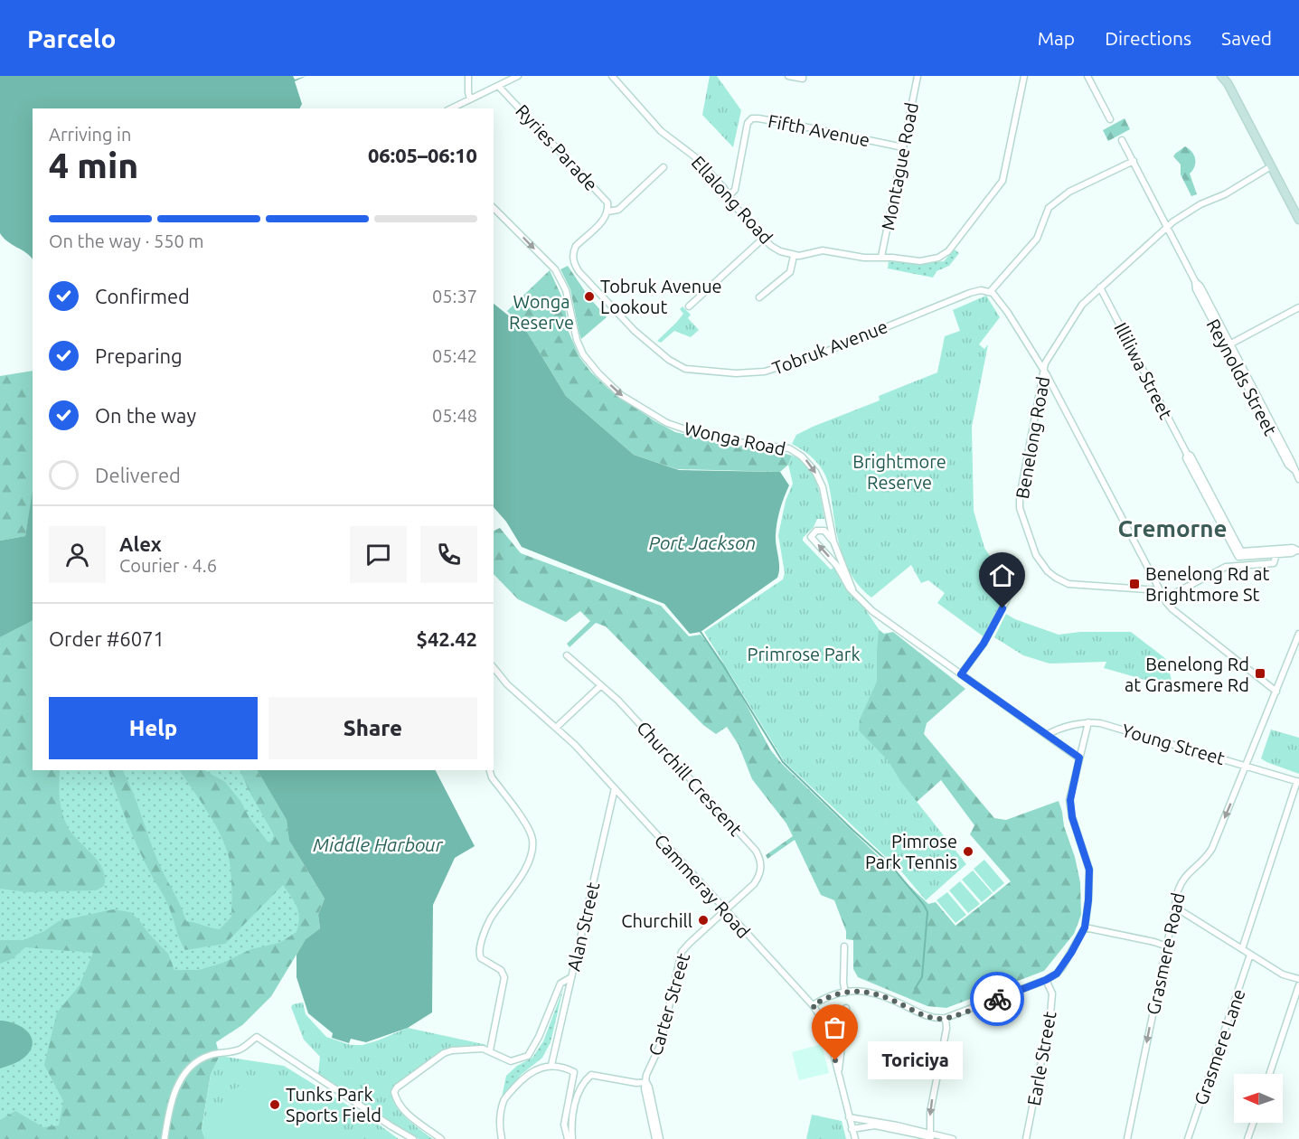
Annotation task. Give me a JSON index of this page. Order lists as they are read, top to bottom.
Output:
{
  "streets": {
    "street": [
      "Fifth Avenue",
      "Ryries Parade",
      "Montague Road",
      "Ellalong Road",
      "Tobruk Avenue",
      "Illiliwa Street",
      "Reynolds Street",
      "Benelong Road",
      "Wonga Road",
      "Young Street",
      "Churchill Crescent",
      "Cammeray Road",
      "Alan Street",
      "Grasmere Road",
      "Carter Street",
      "Grasmere Lane",
      "Earle Street"
    ]
  },
  "crossings": [
    ["Fifth Avenue", "Montague Road"],
    ["Fifth Avenue", "Ellalong Road"],
    ["Ryries Parade", "Tobruk Avenue"],
    ["Illiliwa Street", "Benelong Road"],
    ["Reynolds Street", "Benelong Road"],
    ["Young Street", "Grasmere Road"],
    ["Churchill Crescent", "Cammeray Road"],
    ["Churchill Crescent", "Carter Street"],
    ["Cammeray Road", "Alan Street"],
    ["Cammeray Road", "Carter Street"]
  ],
  "one_way": ["Wonga Road", "Grasmere Road"],
  "districts": ["Cremorne"],
  "water": ["Port Jackson", "Middle Harbour"],
  "parks": ["Wonga Reserve", "Brightmore Reserve", "Primrose Park"],
  "places": {
    "other": [
      "Tobruk Avenue Lookout",
      "Pimrose Park Tennis",
      "Churchill",
      "Toriciya",
      "Tunks Park Sports Field"
    ],
    "transit": ["Benelong Rd at Brightmore St", "Benelong Rd at Grasmere Rd"]
  },
  "north": "left",
  "page": {
    "header": "Parcelo",
    "nav": ["Map", "Directions", "Saved"],
    "heading": ["4 min", "Arriving in", "06:05–06:10"],
    "panel": [
      "Alex",
      "Courier · 4.6",
      "Order #6071",
      "$42.42"
    ],
    "bar": "On the way · 550 m",
    "list": [
      ["Confirmed", "05:37"],
      ["Preparing", "05:42"],
      ["On the way", "05:48"],
      "Delivered"
    ],
    "buttons": ["Help", "Share"],
    "bubble": "Toriciya"
  }
}
